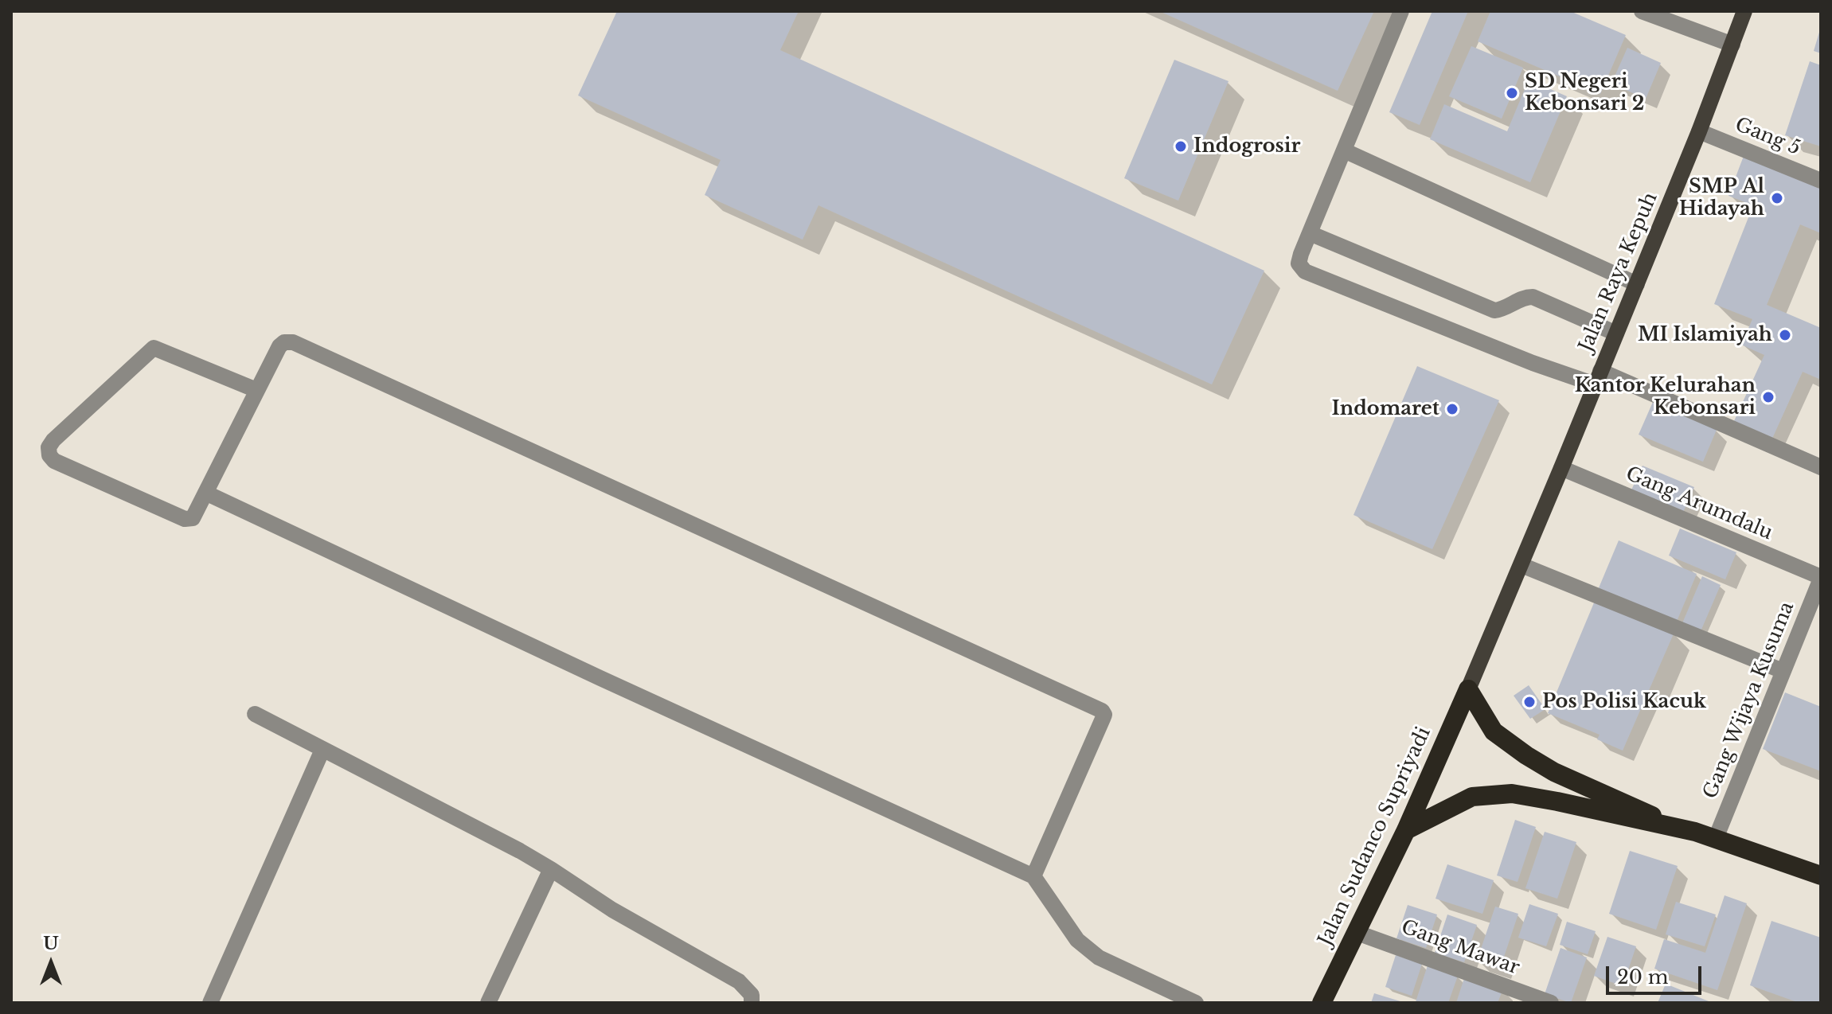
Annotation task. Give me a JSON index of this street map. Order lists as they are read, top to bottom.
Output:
{
  "streets": {
    "highway": ["Jalan Sudanco Supriyadi"],
    "main road": ["Jalan Raya Kepuh"],
    "street": [
      "Gang 5",
      "Gang Arumdalu",
      "Gang Wijaya Kusuma",
      "Gang Mawar"
    ]
  },
  "crossings": [
    ["Gang 5", "Jalan Raya Kepuh"],
    ["Jalan Raya Kepuh", "Gang Arumdalu"],
    ["Jalan Raya Kepuh", "Jalan Sudanco Supriyadi"],
    ["Gang Arumdalu", "Gang Wijaya Kusuma"],
    ["Jalan Sudanco Supriyadi", "Gang Mawar"]
  ],
  "places": [
    "SD Negeri Kebonsari 2",
    "Indogrosir",
    "SMP Al Hidayah",
    "MI Islamiyah",
    "Kantor Kelurahan Kebonsari",
    "Indomaret",
    "Pos Polisi Kacuk"
  ],
  "scale_bar": "20 m",
  "north": "top"
}
